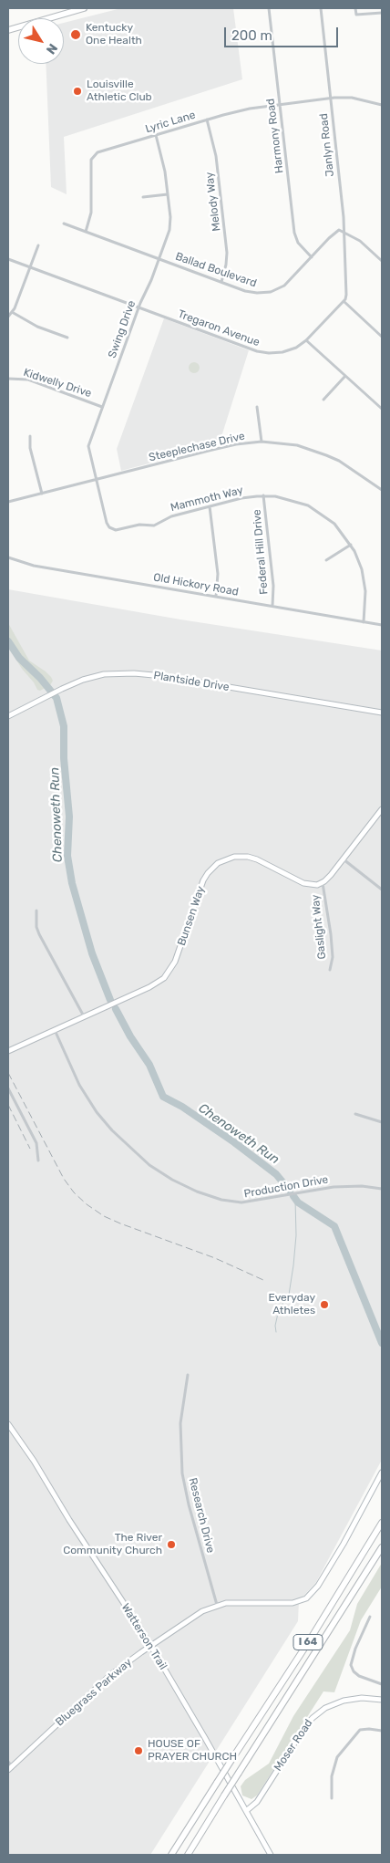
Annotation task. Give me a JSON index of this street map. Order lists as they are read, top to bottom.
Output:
{
  "streets": {
    "highway": ["I 64"],
    "street": [
      "Lyric Lane",
      "Harmony Road",
      "Janlyn Road",
      "Melody Way",
      "Ballad Boulevard",
      "Tregaron Avenue",
      "Swing Drive",
      "Kidwelly Drive",
      "Steeplechase Drive",
      "Mammoth Way",
      "Federal Hill Drive",
      "Old Hickory Road",
      "Plantside Drive",
      "Bunsen Way",
      "Gaslight Way",
      "Production Drive",
      "Research Drive",
      "Watterson Trail",
      "Bluegrass Parkway",
      "Moser Road"
    ]
  },
  "crossings": [
    ["Lyric Lane", "Harmony Road"],
    ["Lyric Lane", "Janlyn Road"],
    ["Lyric Lane", "Melody Way"],
    ["Lyric Lane", "Ballad Boulevard"],
    ["Lyric Lane", "Swing Drive"],
    ["Harmony Road", "Ballad Boulevard"],
    ["Janlyn Road", "Ballad Boulevard"],
    ["Melody Way", "Ballad Boulevard"],
    ["Ballad Boulevard", "Swing Drive"],
    ["Tregaron Avenue", "Swing Drive"],
    ["Swing Drive", "Kidwelly Drive"],
    ["Swing Drive", "Steeplechase Drive"],
    ["Swing Drive", "Mammoth Way"],
    ["Mammoth Way", "Federal Hill Drive"],
    ["Mammoth Way", "Old Hickory Road"],
    ["Federal Hill Drive", "Old Hickory Road"],
    ["Bunsen Way", "Gaslight Way"],
    ["Bunsen Way", "Production Drive"],
    ["Research Drive", "Bluegrass Parkway"],
    ["Watterson Trail", "Bluegrass Parkway"],
    ["Watterson Trail", "Moser Road"]
  ],
  "water": ["Chenoweth Run"],
  "places": [
    "Kentucky One Health",
    "Louisville Athletic Club",
    "Everyday Athletes",
    "The River Community Church",
    "HOUSE OF PRAYER CHURCH"
  ],
  "scale_bar": "200 m",
  "north": "bottom right"
}
